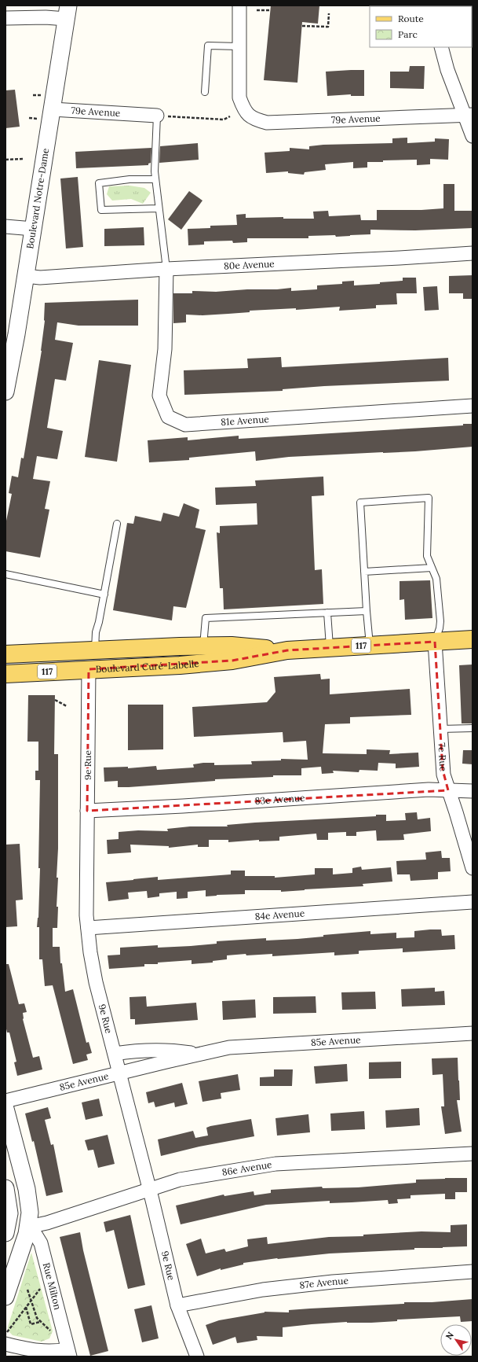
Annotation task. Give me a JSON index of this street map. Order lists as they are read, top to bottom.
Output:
{
  "streets": {
    "main road": ["117", "Boulevard Curé-Labelle"],
    "street": [
      "79e Avenue",
      "Boulevard Notre-Dame",
      "80e Avenue",
      "81e Avenue",
      "7e Rue",
      "9e Rue",
      "83e Avenue",
      "84e Avenue",
      "85e Avenue",
      "86e Avenue",
      "87e Avenue",
      "Rue Milton"
    ]
  },
  "crossings": [
    ["79e Avenue", "Boulevard Notre-Dame"],
    ["Boulevard Notre-Dame", "80e Avenue"],
    ["80e Avenue", "81e Avenue"],
    ["Boulevard Curé-Labelle", "7e Rue"],
    ["Boulevard Curé-Labelle", "9e Rue"],
    ["7e Rue", "83e Avenue"],
    ["9e Rue", "83e Avenue"],
    ["9e Rue", "84e Avenue"],
    ["9e Rue", "85e Avenue"],
    ["9e Rue", "86e Avenue"],
    ["9e Rue", "87e Avenue"],
    ["86e Avenue", "Rue Milton"]
  ],
  "legend": ["Route", "Parc"],
  "north": "top left"
}
